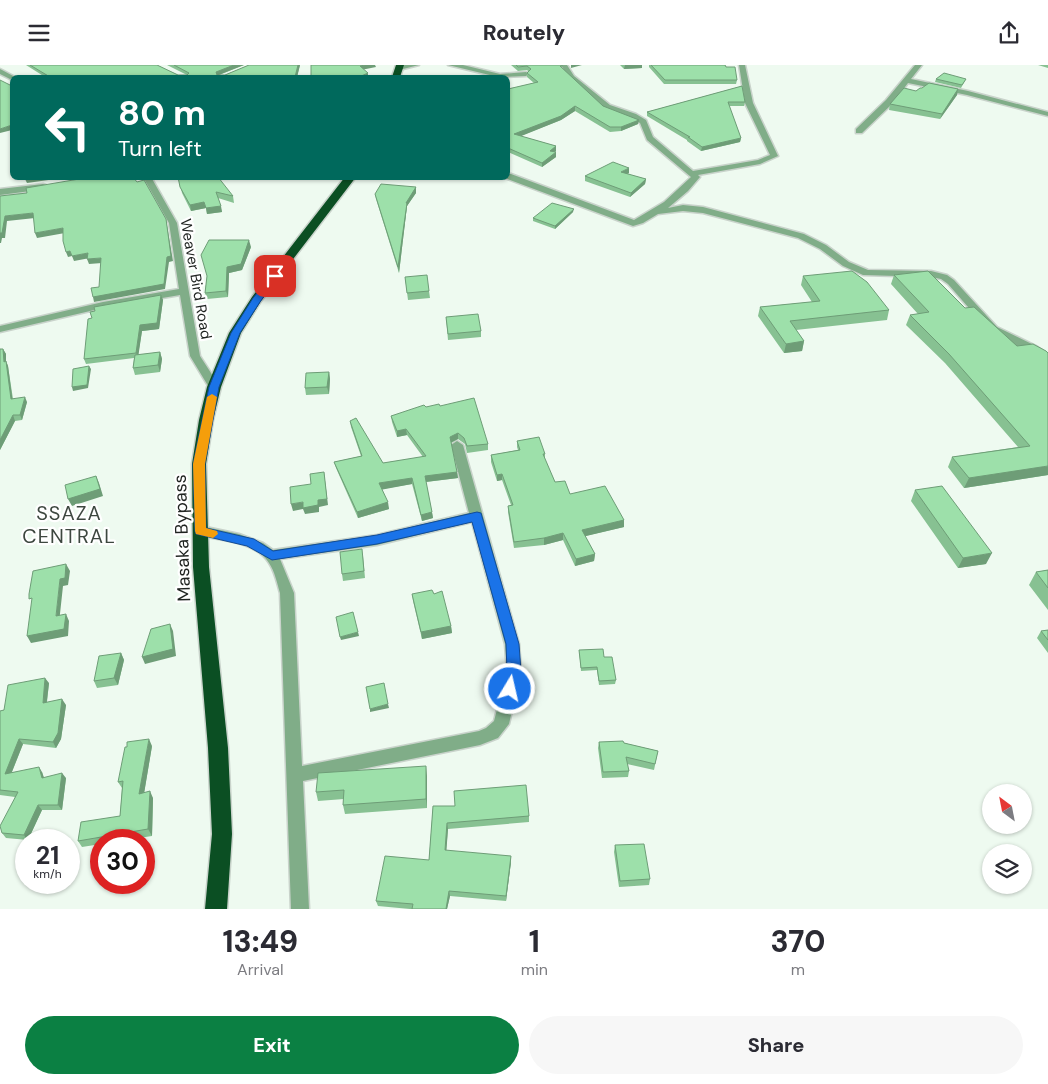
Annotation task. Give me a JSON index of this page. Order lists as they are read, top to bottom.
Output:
{
  "streets": {
    "highway": ["Masaka Bypass"],
    "street": ["Weaver Bird Road"]
  },
  "crossings": [
    ["Weaver Bird Road", "Masaka Bypass"]
  ],
  "districts": ["SSAZA CENTRAL"],
  "north": "top left",
  "page": {
    "header": "Routely",
    "turn": ["80 m", "Turn left"],
    "speed": "21 km/h",
    "limit": "30",
    "eta": [
      "13:49",
      "Arrival",
      "1",
      "min",
      "370",
      "m"
    ],
    "buttons": ["Exit", "Share"]
  }
}
